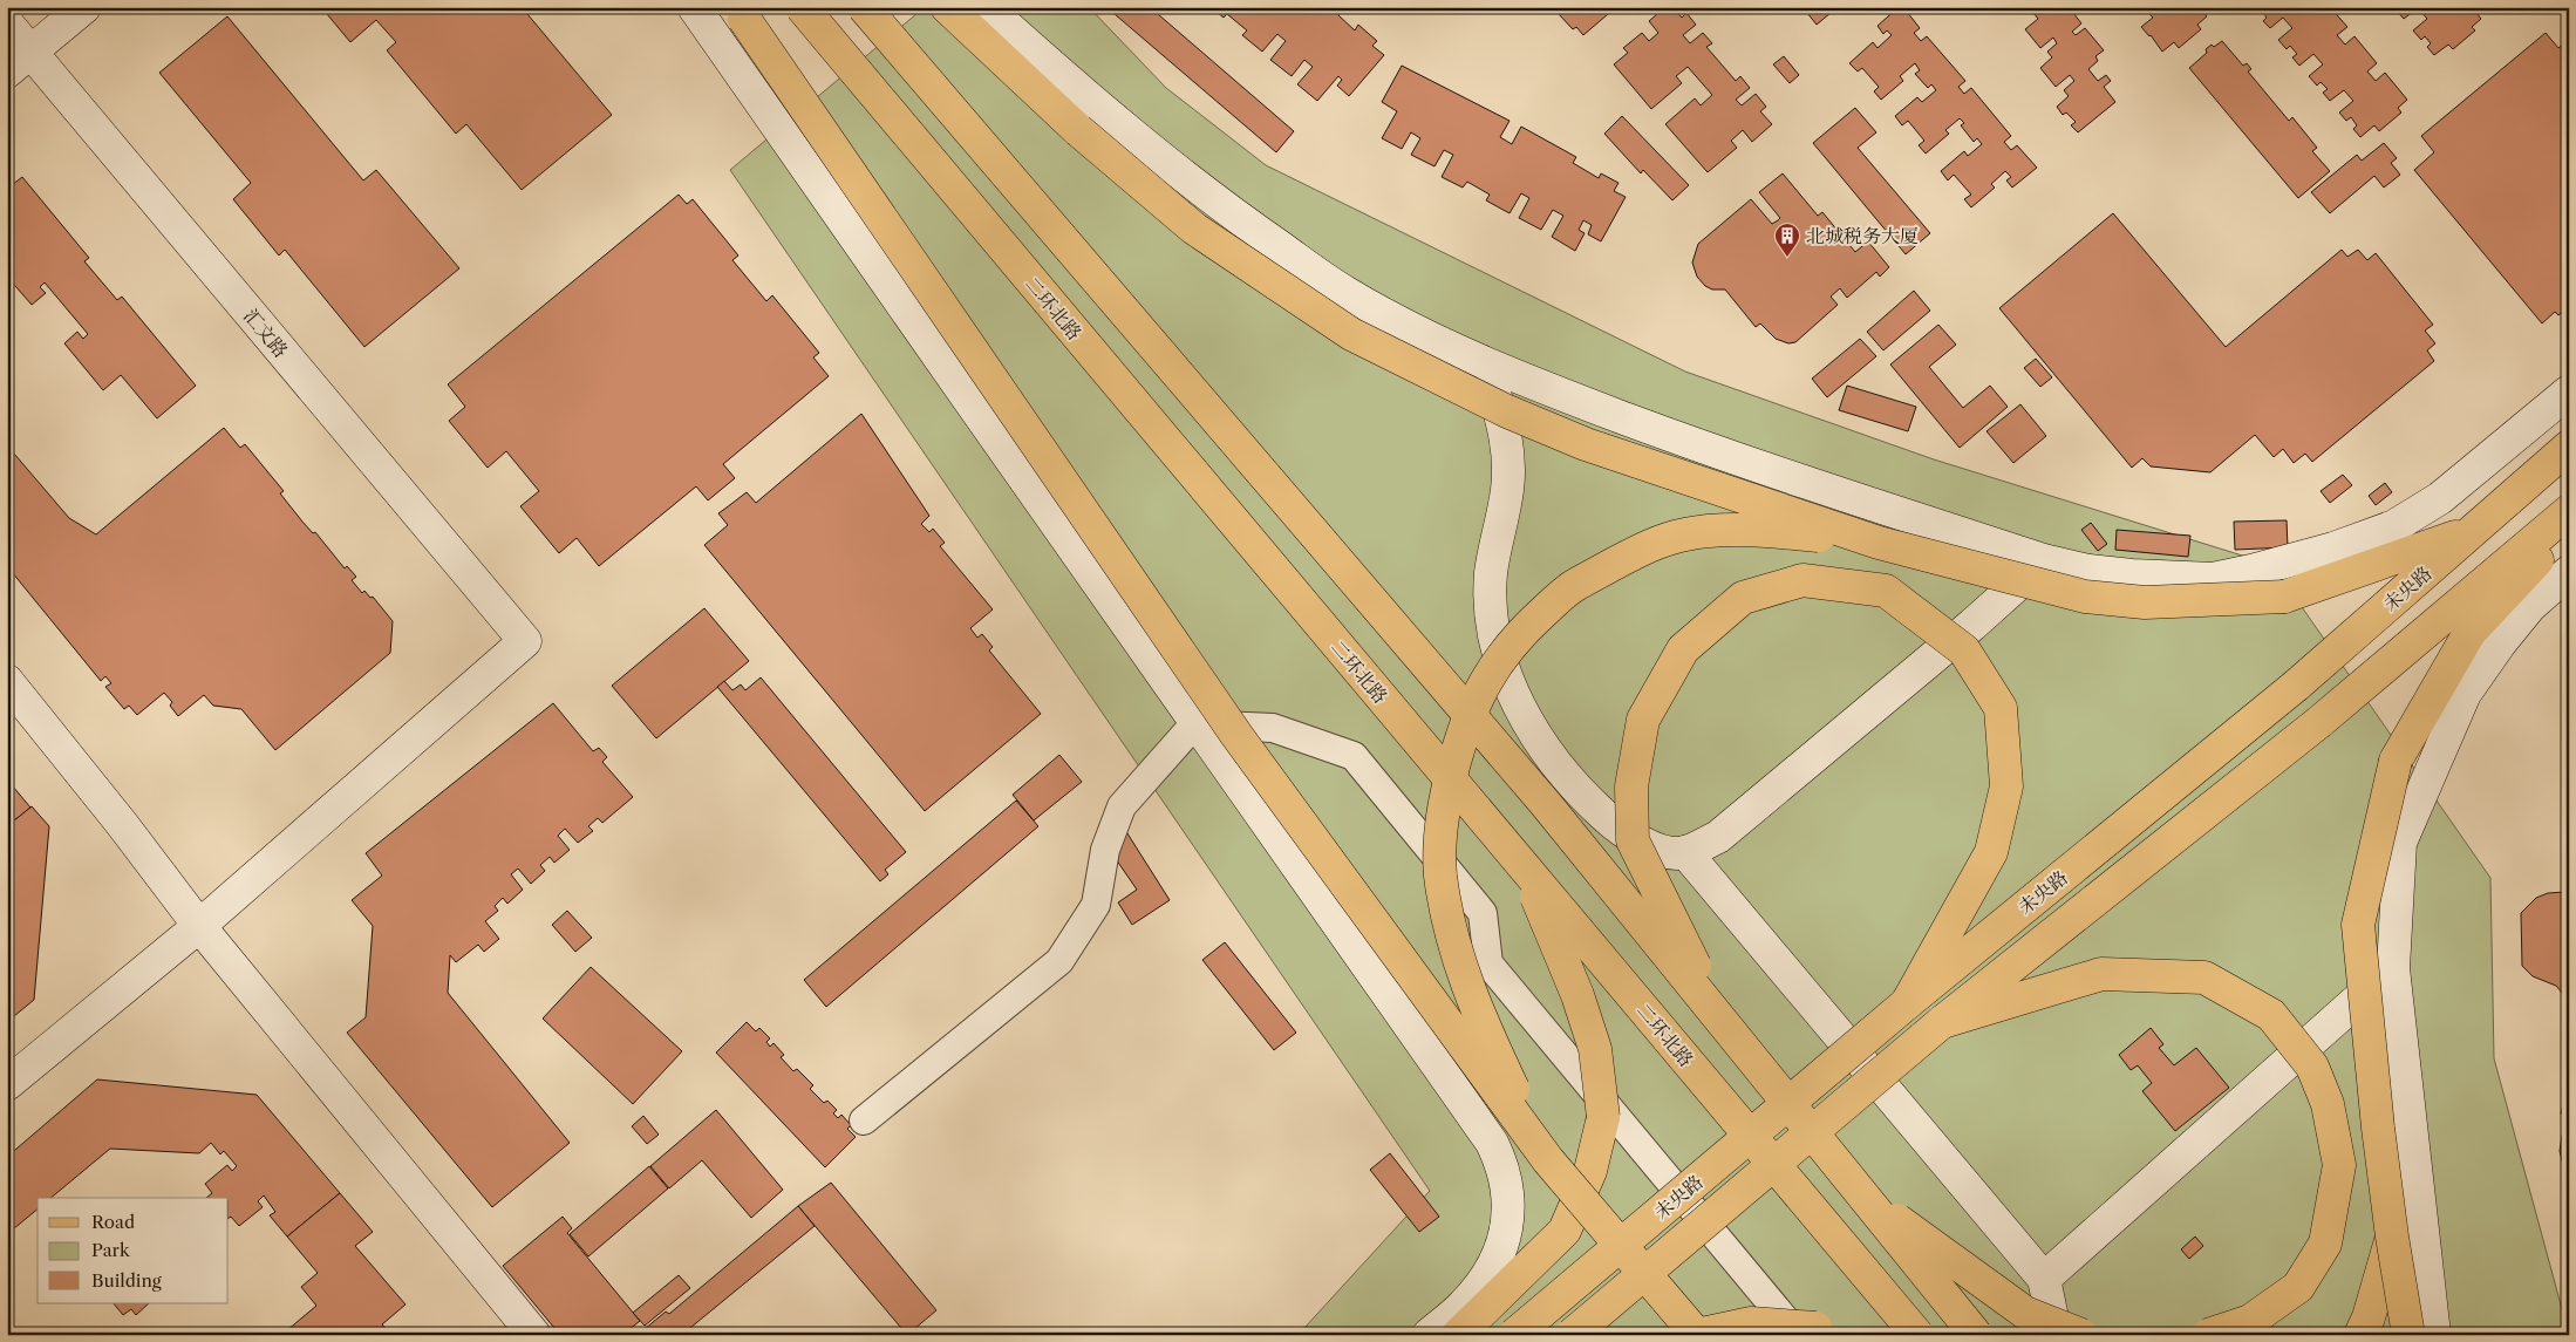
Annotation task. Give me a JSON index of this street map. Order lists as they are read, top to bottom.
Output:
{
  "streets": {
    "main road": ["二环北路", "未央路"],
    "street": ["汇文路"]
  },
  "places": {
    "building": ["北城税务大厦"]
  },
  "legend": ["Road", "Park", "Building"]
}
